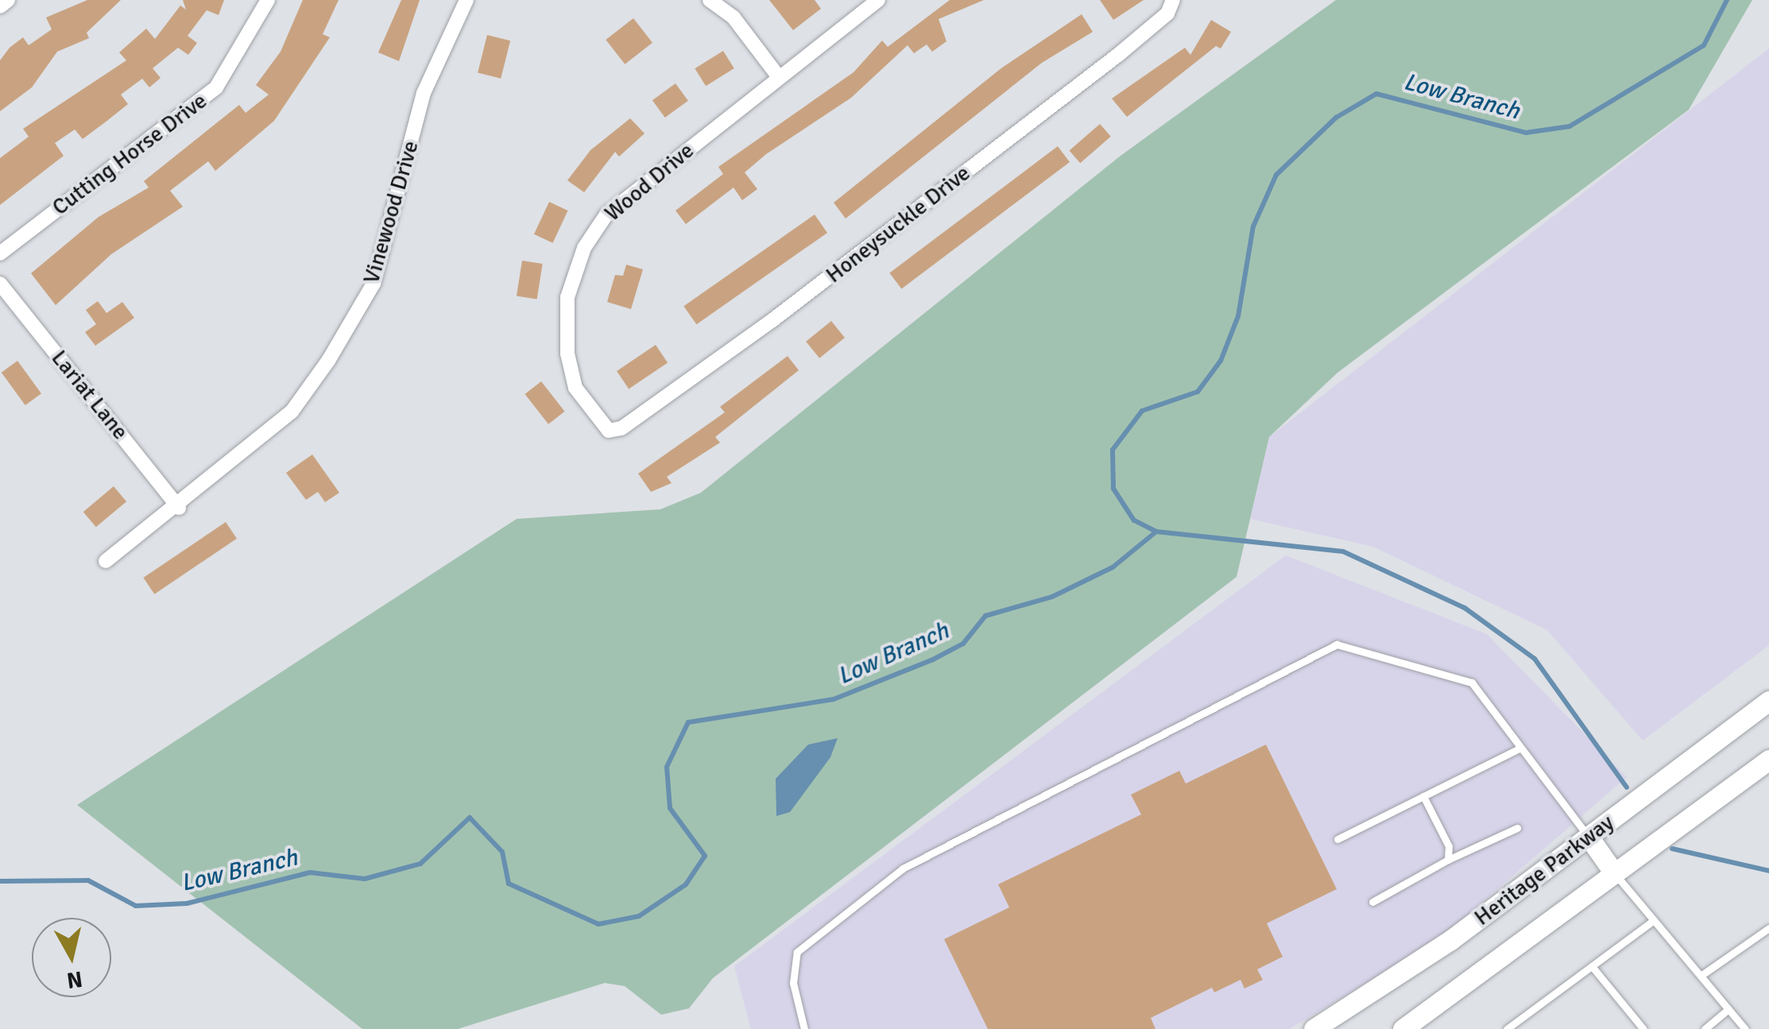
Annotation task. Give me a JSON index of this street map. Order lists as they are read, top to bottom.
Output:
{
  "streets": {
    "main road": ["Heritage Parkway"],
    "street": [
      "Cutting Horse Drive",
      "Wood Drive",
      "Vinewood Drive",
      "Honeysuckle Drive",
      "Lariat Lane"
    ]
  },
  "crossings": [
    ["Wood Drive", "Honeysuckle Drive"],
    ["Vinewood Drive", "Lariat Lane"]
  ],
  "water": ["Low Branch"],
  "north": "bottom"
}
